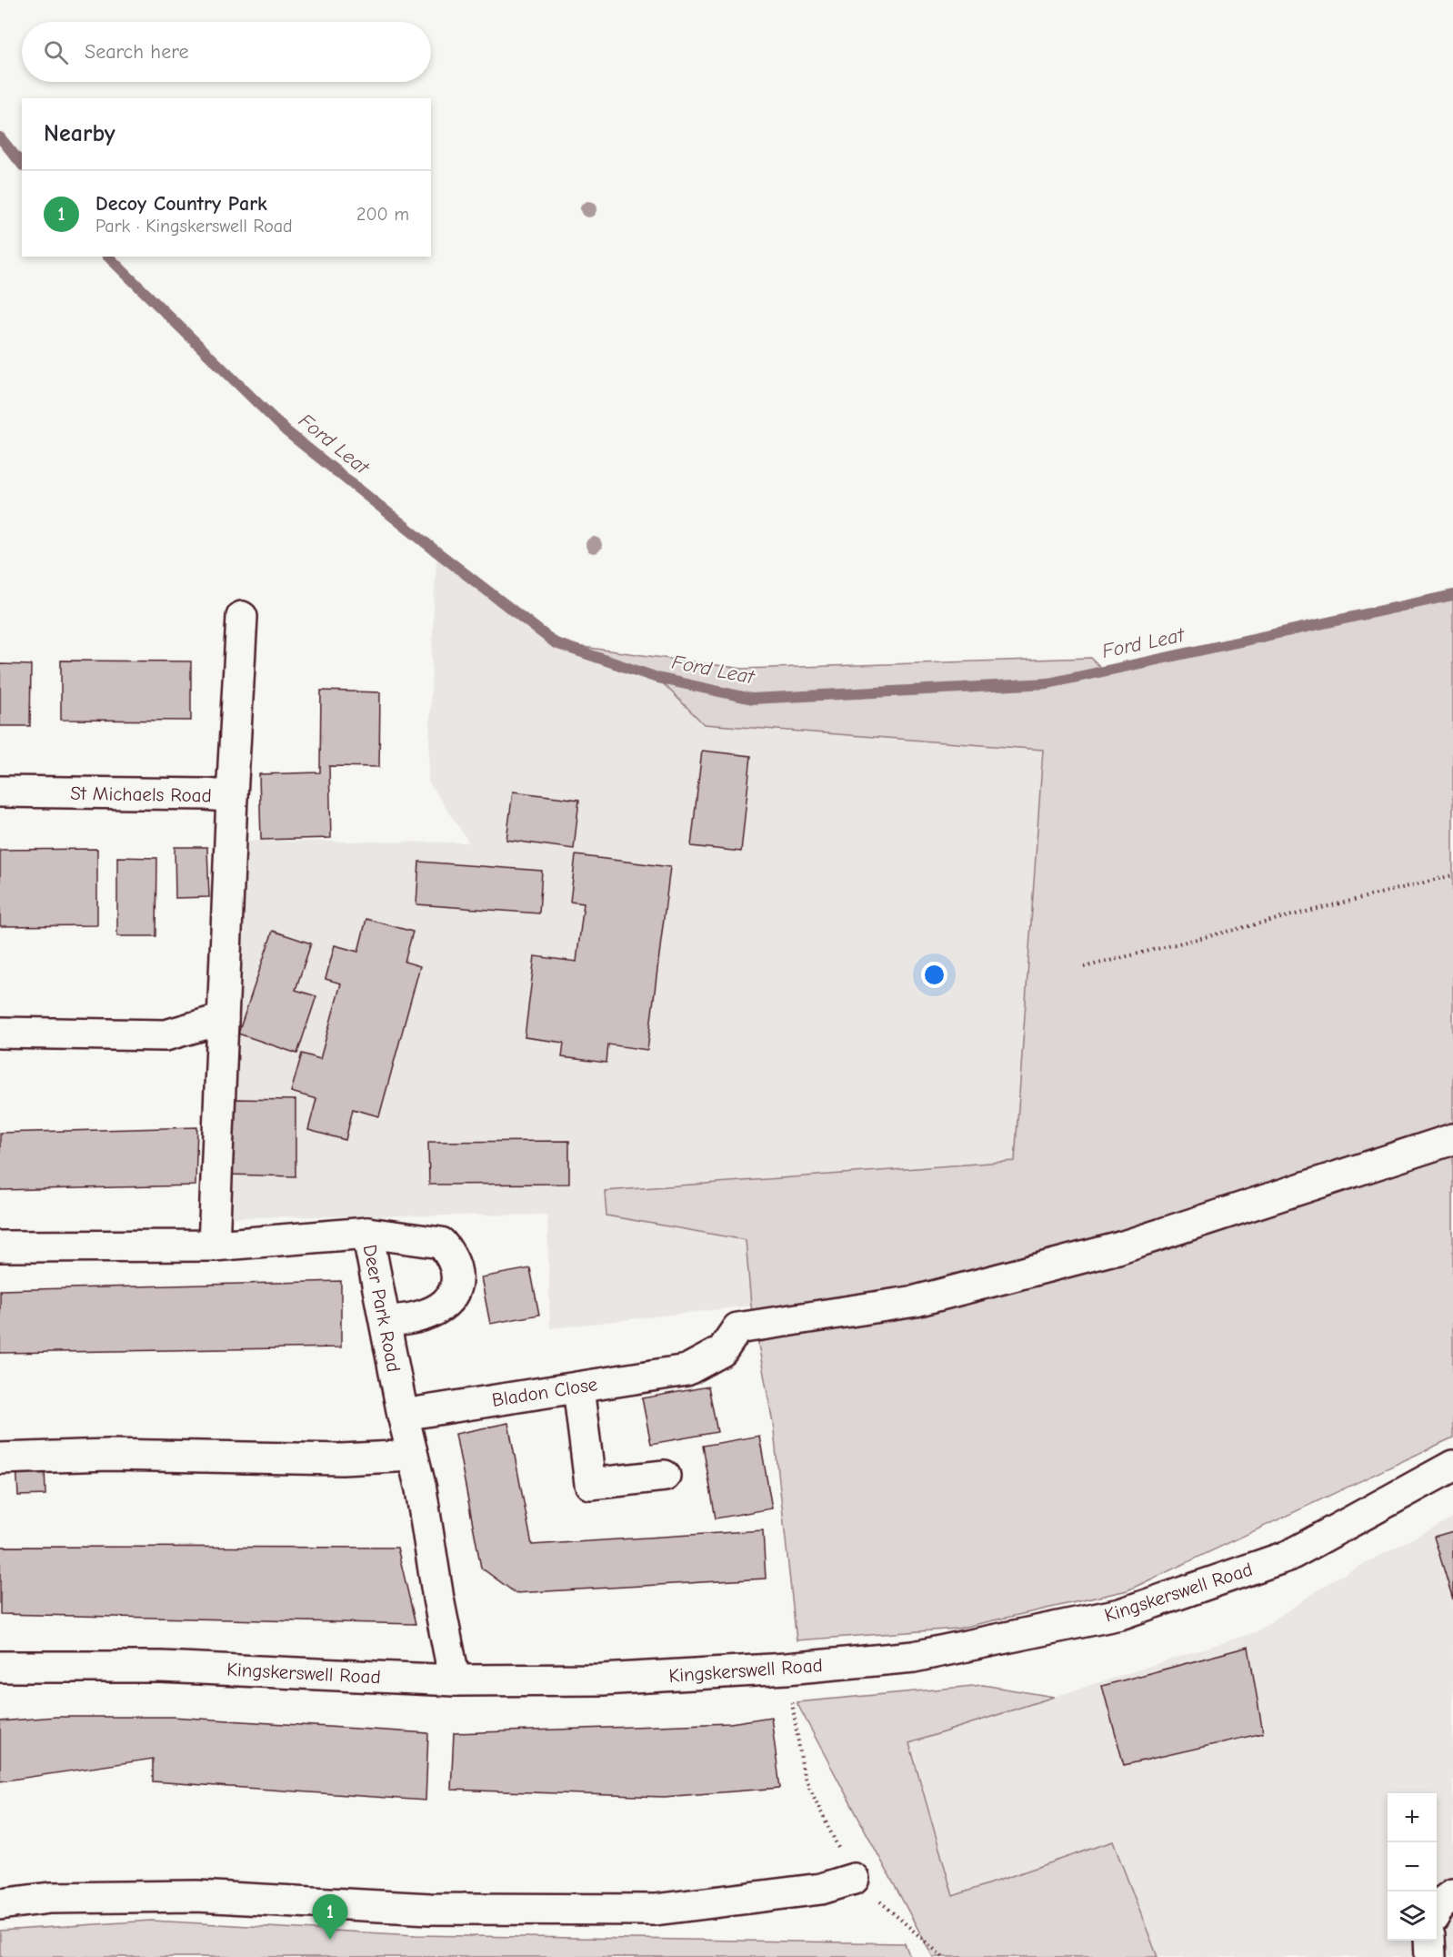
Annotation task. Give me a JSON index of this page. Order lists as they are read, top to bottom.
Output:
{
  "streets": {
    "street": [
      "St Michaels Road",
      "Deer Park Road",
      "Bladon Close",
      "Kingskerswell Road"
    ]
  },
  "crossings": [
    ["Deer Park Road", "Bladon Close"],
    ["Deer Park Road", "Kingskerswell Road"]
  ],
  "water": ["Ford Leat"],
  "page": {
    "search": "Search here",
    "heading": "Nearby",
    "list": [
      {
        "mark": "1",
        "name": "Decoy Country Park",
        "note": "Park · Kingskerswell Road",
        "value": "200 m"
      }
    ],
    "map_buttons": ["+", "−"],
    "pins": "1"
  }
}
